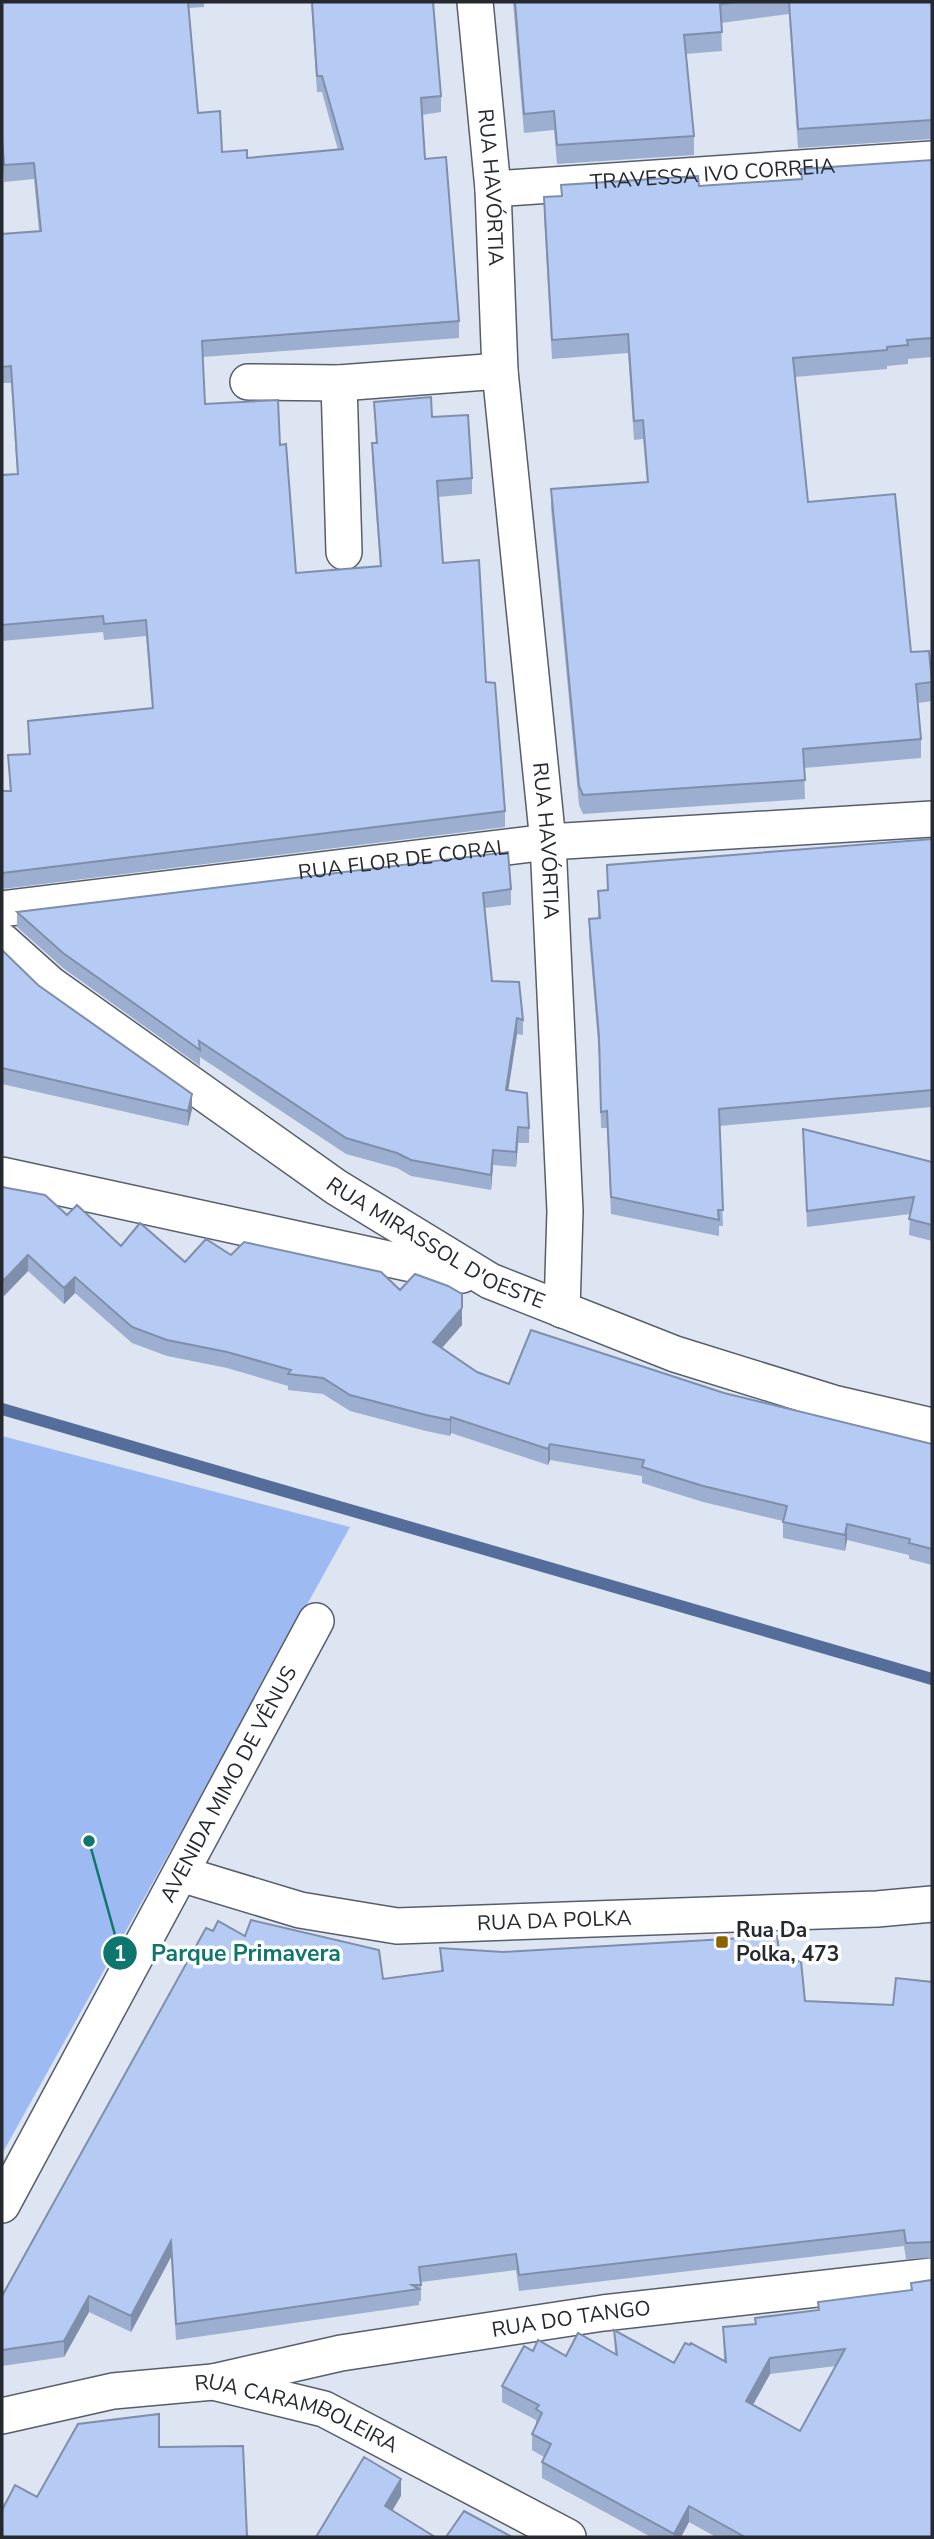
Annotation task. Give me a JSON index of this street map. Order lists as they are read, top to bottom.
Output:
{
  "streets": {
    "street": [
      "TRAVESSA IVO CORREIA",
      "RUA HAVÓRTIA",
      "RUA FLOR DE CORAL",
      "RUA MIRASSOL D'OESTE",
      "AVENIDA MIMO DE VÊNUS",
      "RUA DA POLKA",
      "RUA DO TANGO",
      "RUA CARAMBOLEIRA"
    ]
  },
  "crossings": [
    ["TRAVESSA IVO CORREIA", "RUA HAVÓRTIA"],
    ["RUA HAVÓRTIA", "RUA FLOR DE CORAL"],
    ["RUA HAVÓRTIA", "RUA MIRASSOL D'OESTE"],
    ["AVENIDA MIMO DE VÊNUS", "RUA DA POLKA"],
    ["RUA DO TANGO", "RUA CARAMBOLEIRA"]
  ],
  "places": {
    "other": ["Parque Primavera"],
    "transit": ["Rua Da Polka, 473"]
  }
}
